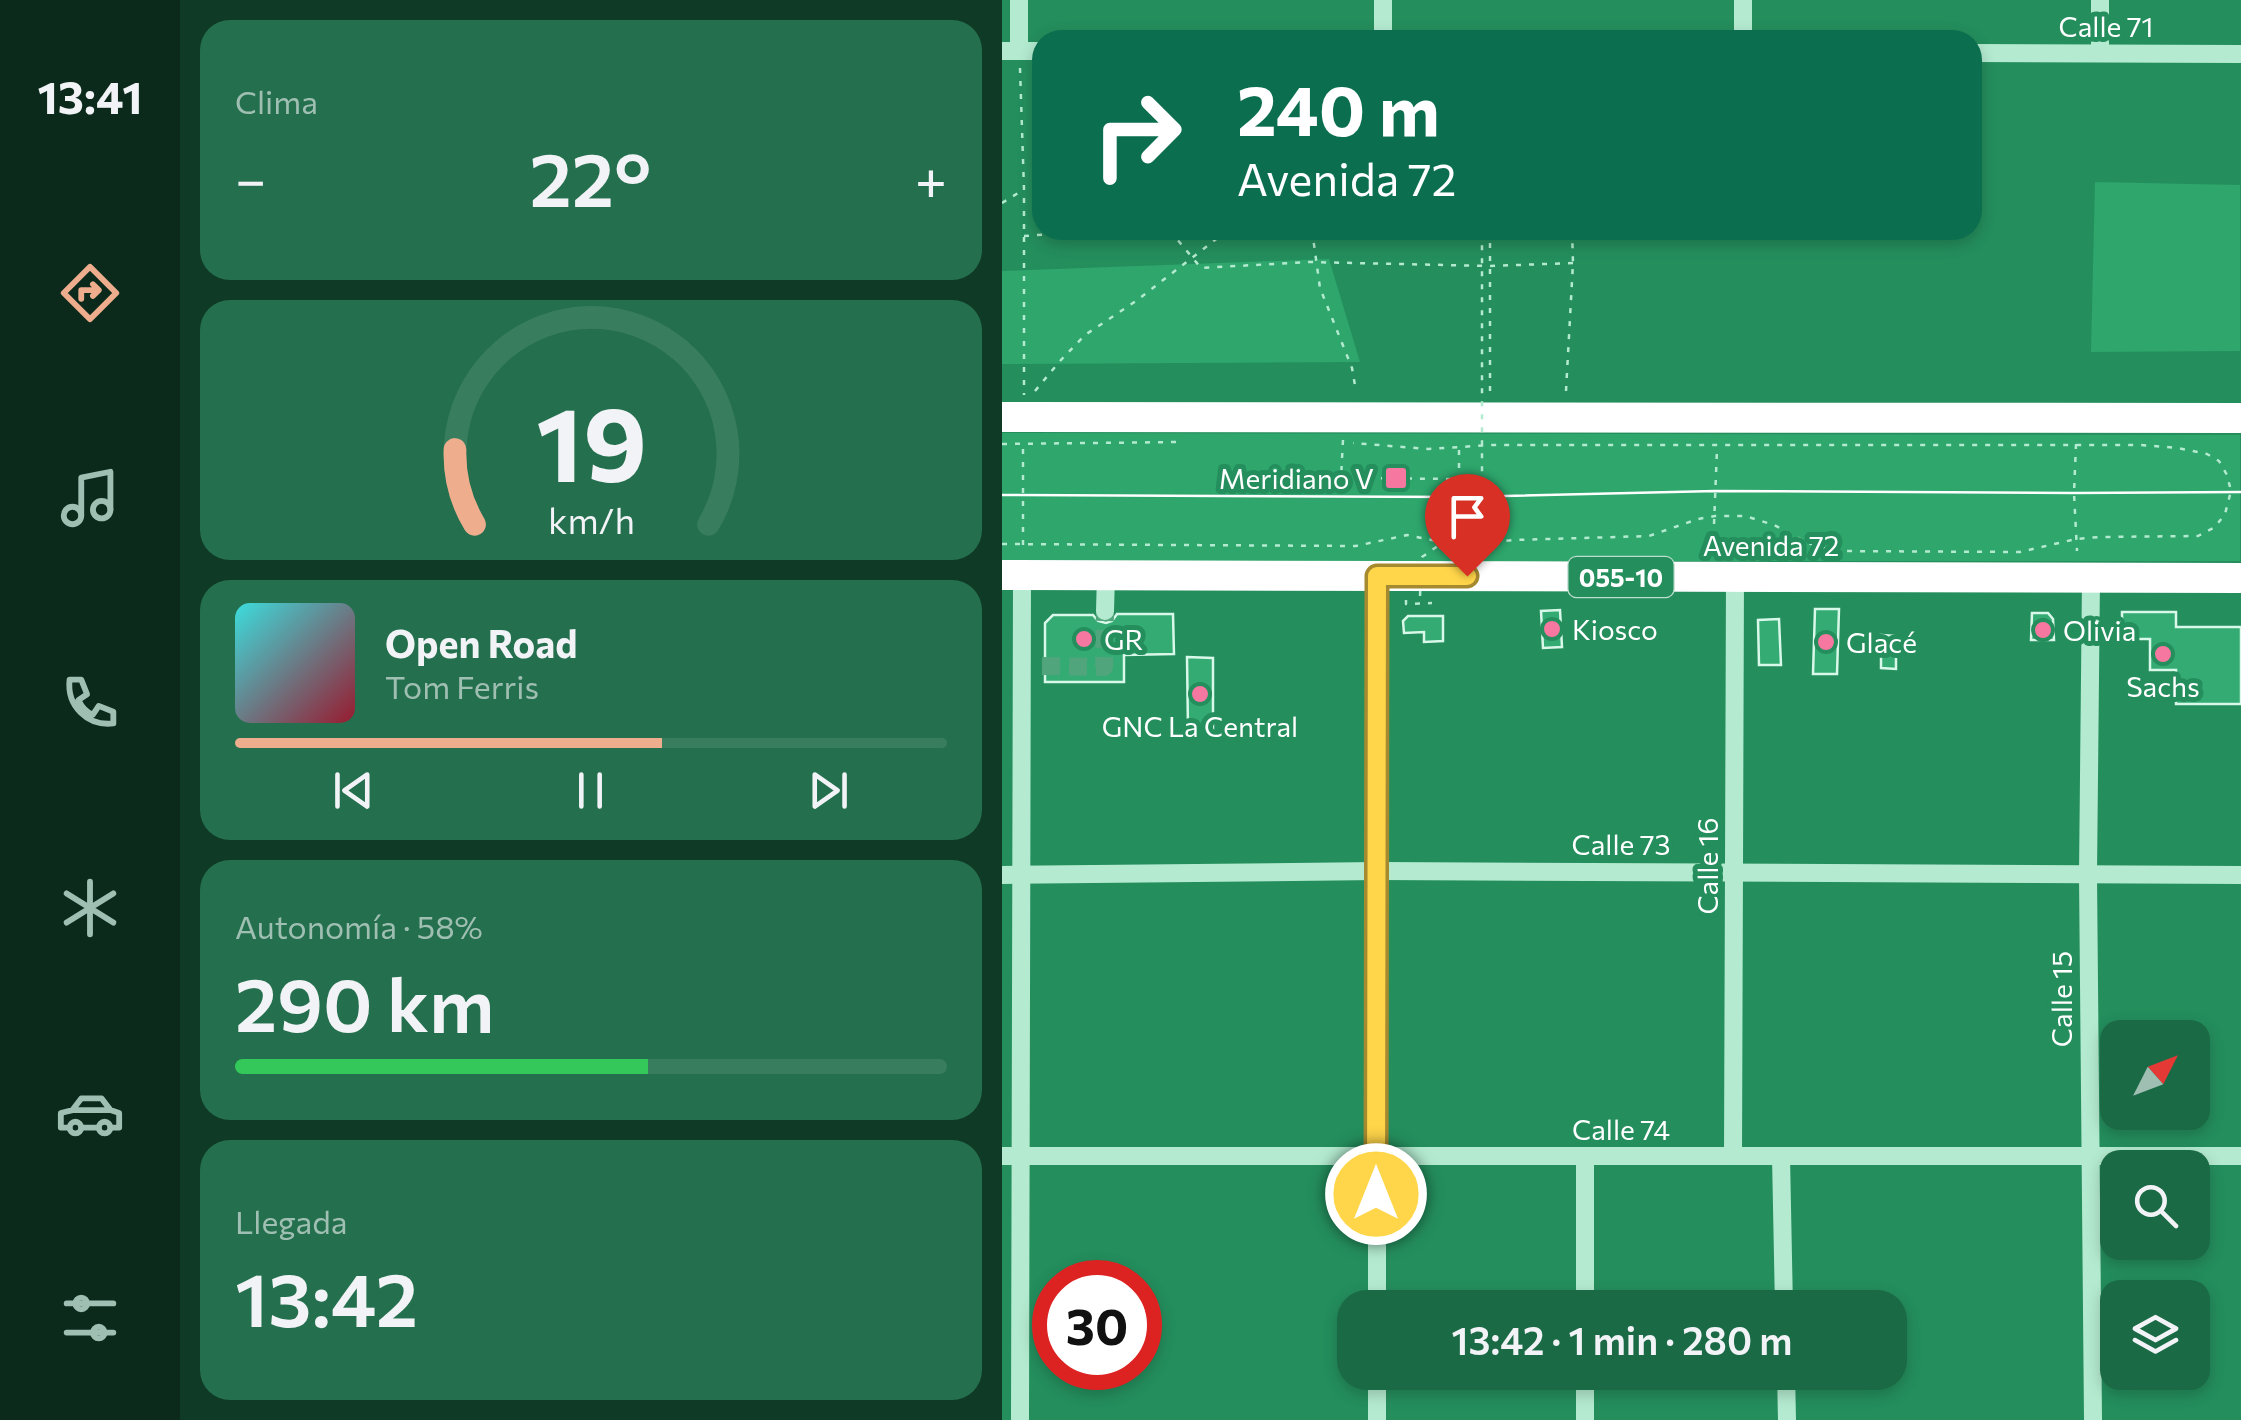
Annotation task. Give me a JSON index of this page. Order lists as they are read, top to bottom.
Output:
{
  "streets": {
    "highway": ["Avenida 72", "055-10"],
    "street": [
      "Calle 71",
      "Calle 73",
      "Calle 16",
      "Calle 15",
      "Calle 74"
    ]
  },
  "crossings": [
    ["Avenida 72", "Calle 16"],
    ["Avenida 72", "Calle 15"],
    ["Calle 73", "Calle 16"],
    ["Calle 73", "Calle 15"],
    ["Calle 16", "Calle 74"],
    ["Calle 15", "Calle 74"]
  ],
  "places": {
    "transit": ["Meridiano V"],
    "other": [
      "Kiosco",
      "Olivia",
      "GR",
      "Glacé",
      "Sachs",
      "GNC La Central"
    ]
  },
  "north": "top right",
  "page": {
    "tabs": "13:41",
    "tile": [
      "Clima",
      ["Autonomía · 58%", "290 km"],
      ["Llegada", "13:42"]
    ],
    "turn": ["240 m", "Avenida 72"],
    "heat": ["−", "22°", "+"],
    "song": ["Open Road", "Tom Ferris"],
    "limit": "30",
    "trip": "13:42 · 1 min · 280 m",
    "gauge": ["19", "km/h"]
  }
}
